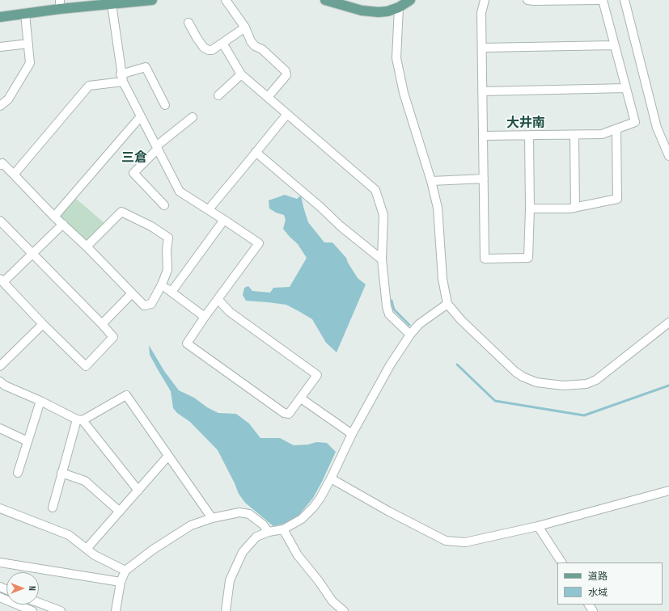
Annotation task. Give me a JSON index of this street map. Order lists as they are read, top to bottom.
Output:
{
  "districts": ["大井南", "三倉"],
  "legend": ["道路", "水域"],
  "north": "right"
}
